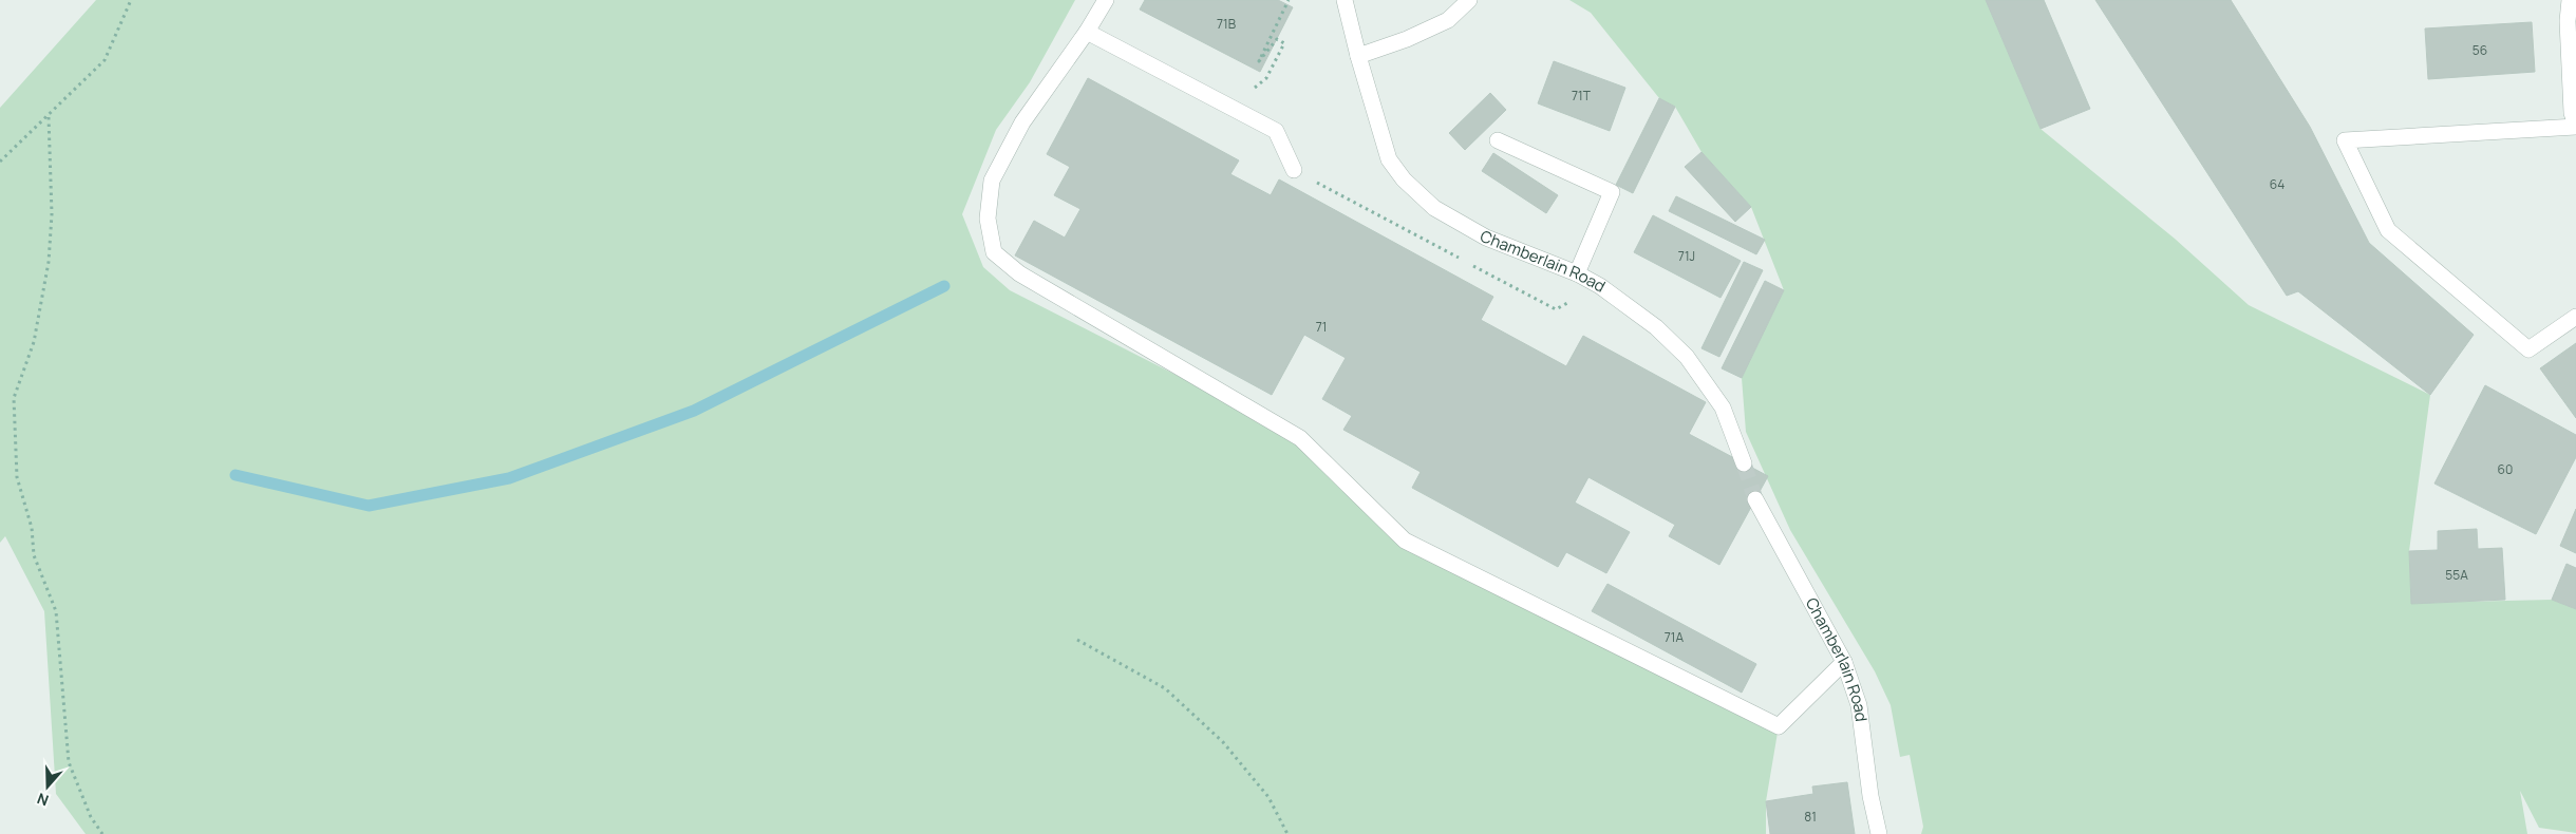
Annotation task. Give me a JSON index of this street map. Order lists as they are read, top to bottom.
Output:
{
  "streets": {
    "lane": ["Chamberlain Road"]
  },
  "house_numbers": [
    "71B",
    "56",
    "71T",
    "64",
    "71J",
    "71",
    "60",
    "55A",
    "71A",
    "81"
  ],
  "north": "bottom"
}
